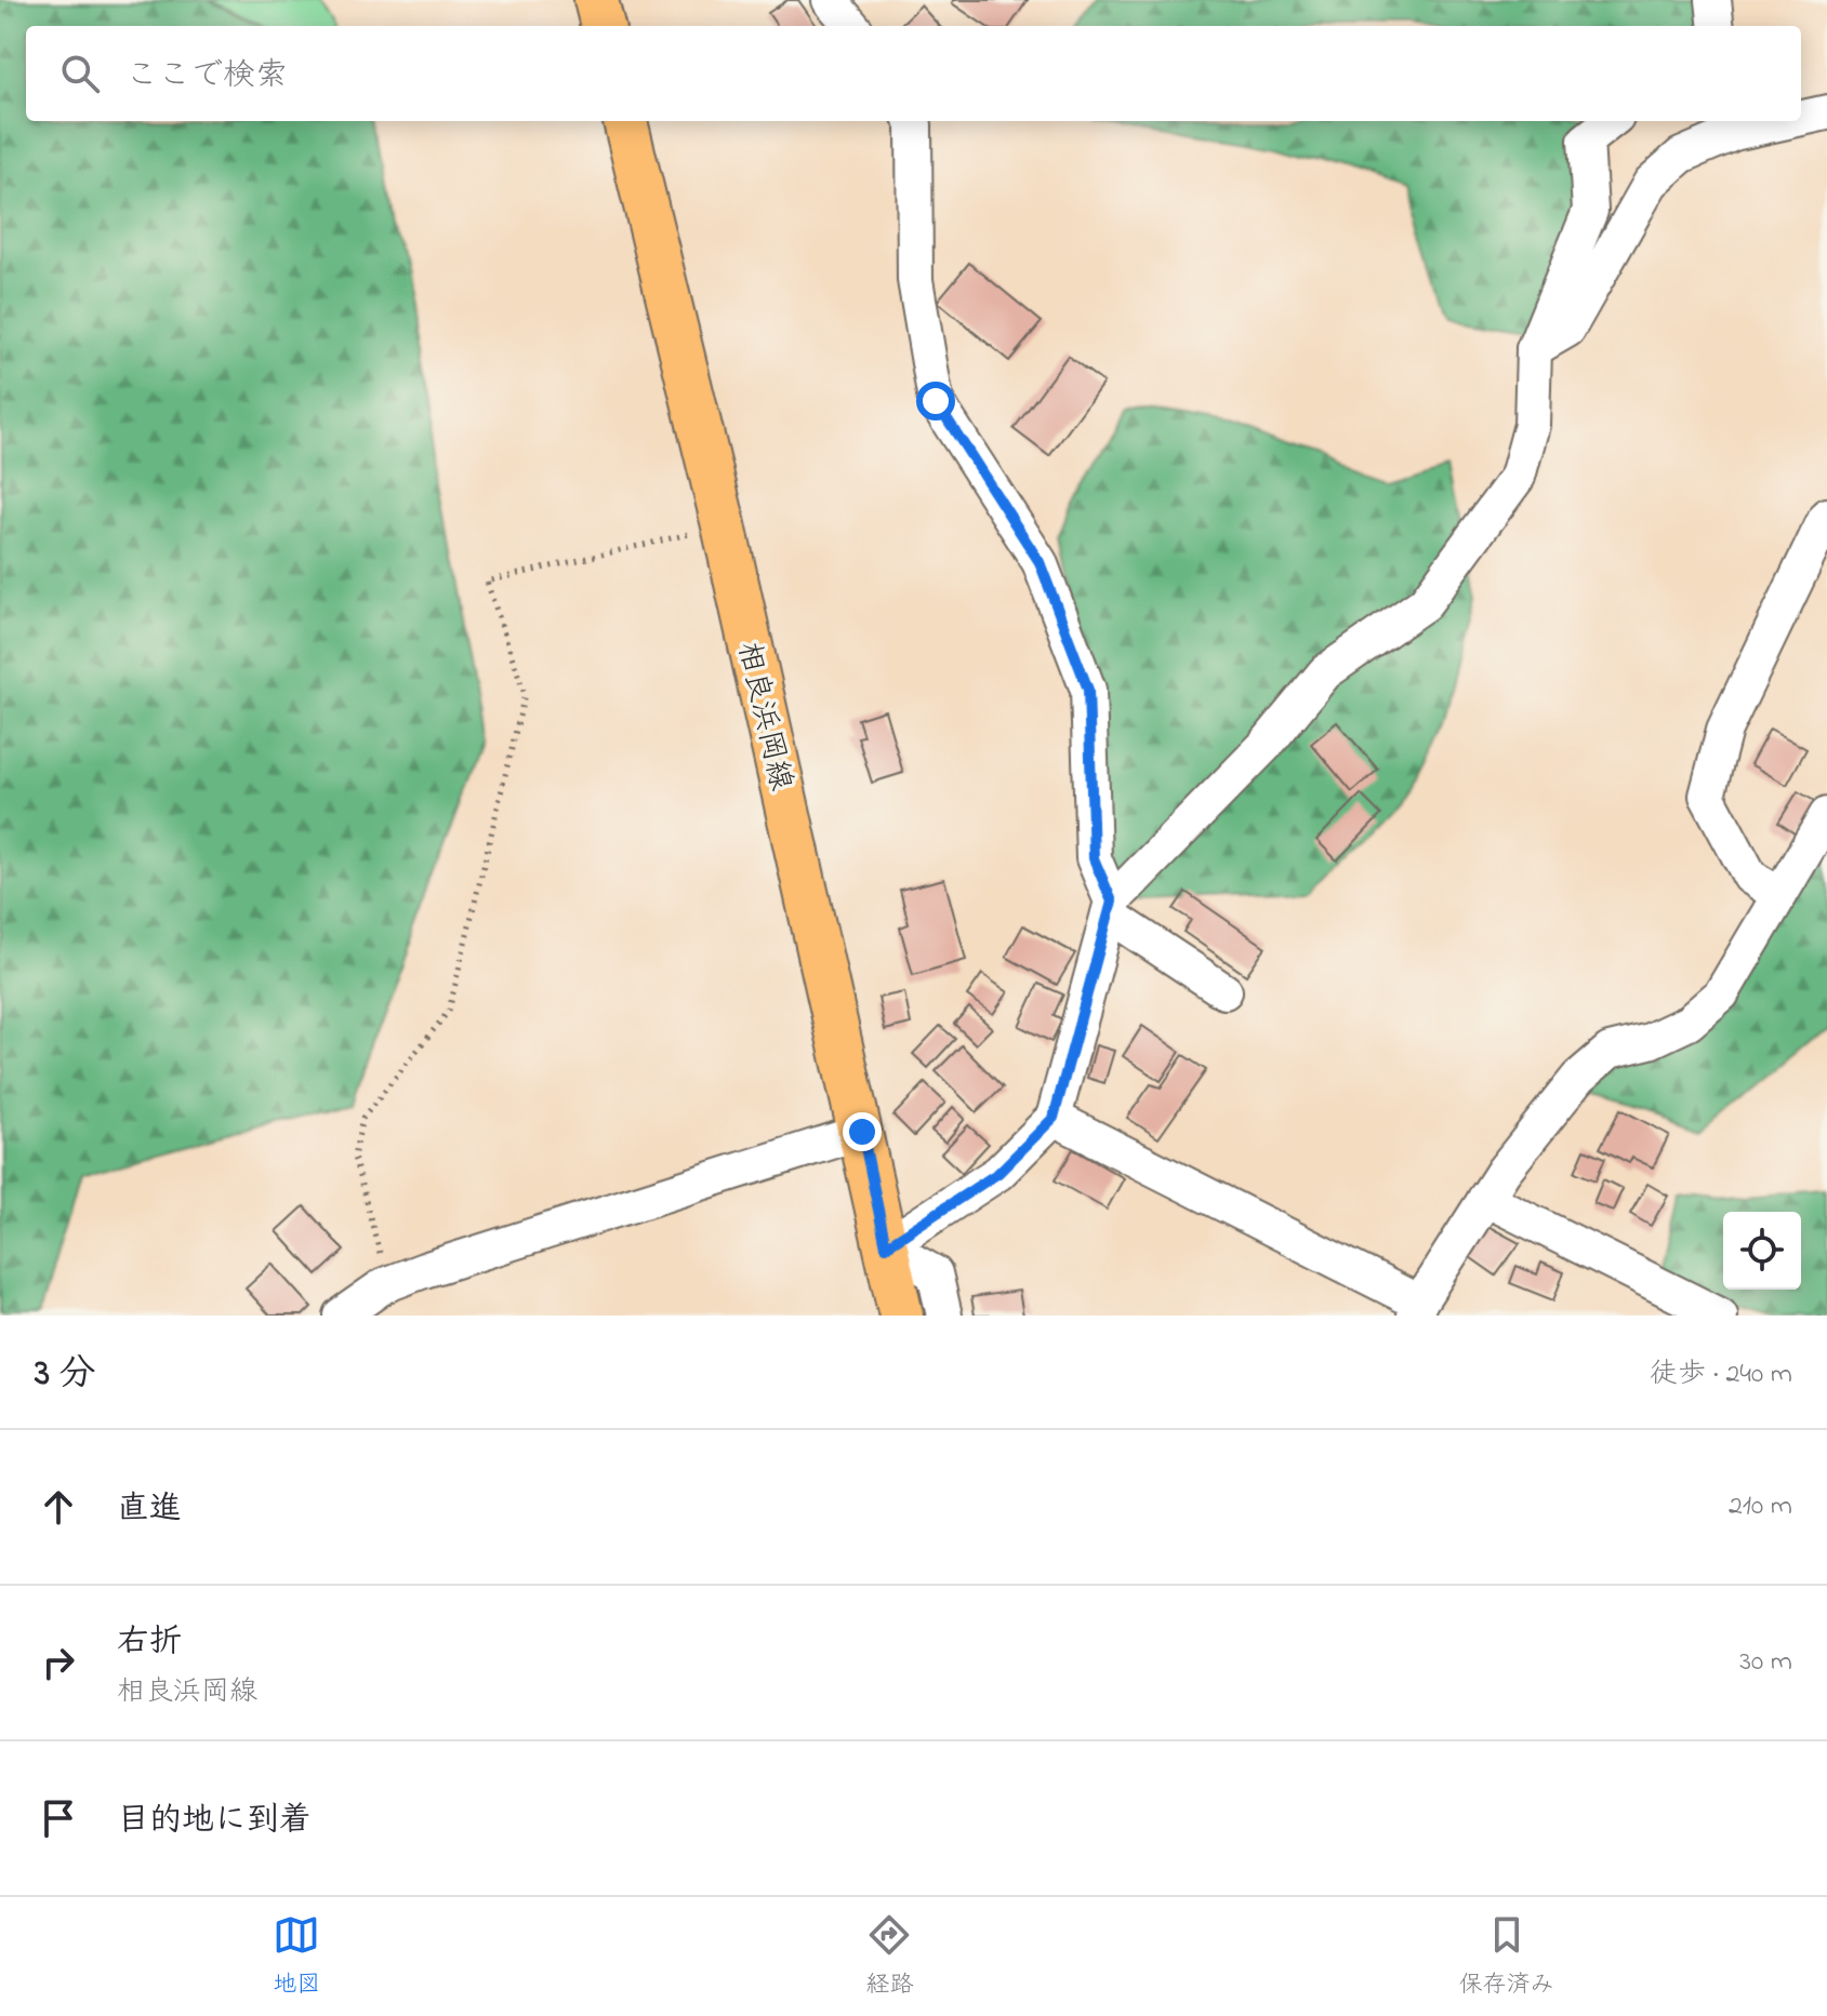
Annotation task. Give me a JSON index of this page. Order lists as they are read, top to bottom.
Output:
{
  "streets": {
    "main road": ["相良浜岡線"]
  },
  "page": {
    "search": "ここで検索",
    "heading": ["3 分", "徒歩 · 240 m"],
    "list": [
      ["直進", "210 m"],
      ["右折", "相良浜岡線", "30 m"],
      "目的地に到着"
    ],
    "nav": ["地図", "経路", "保存済み"]
  }
}
